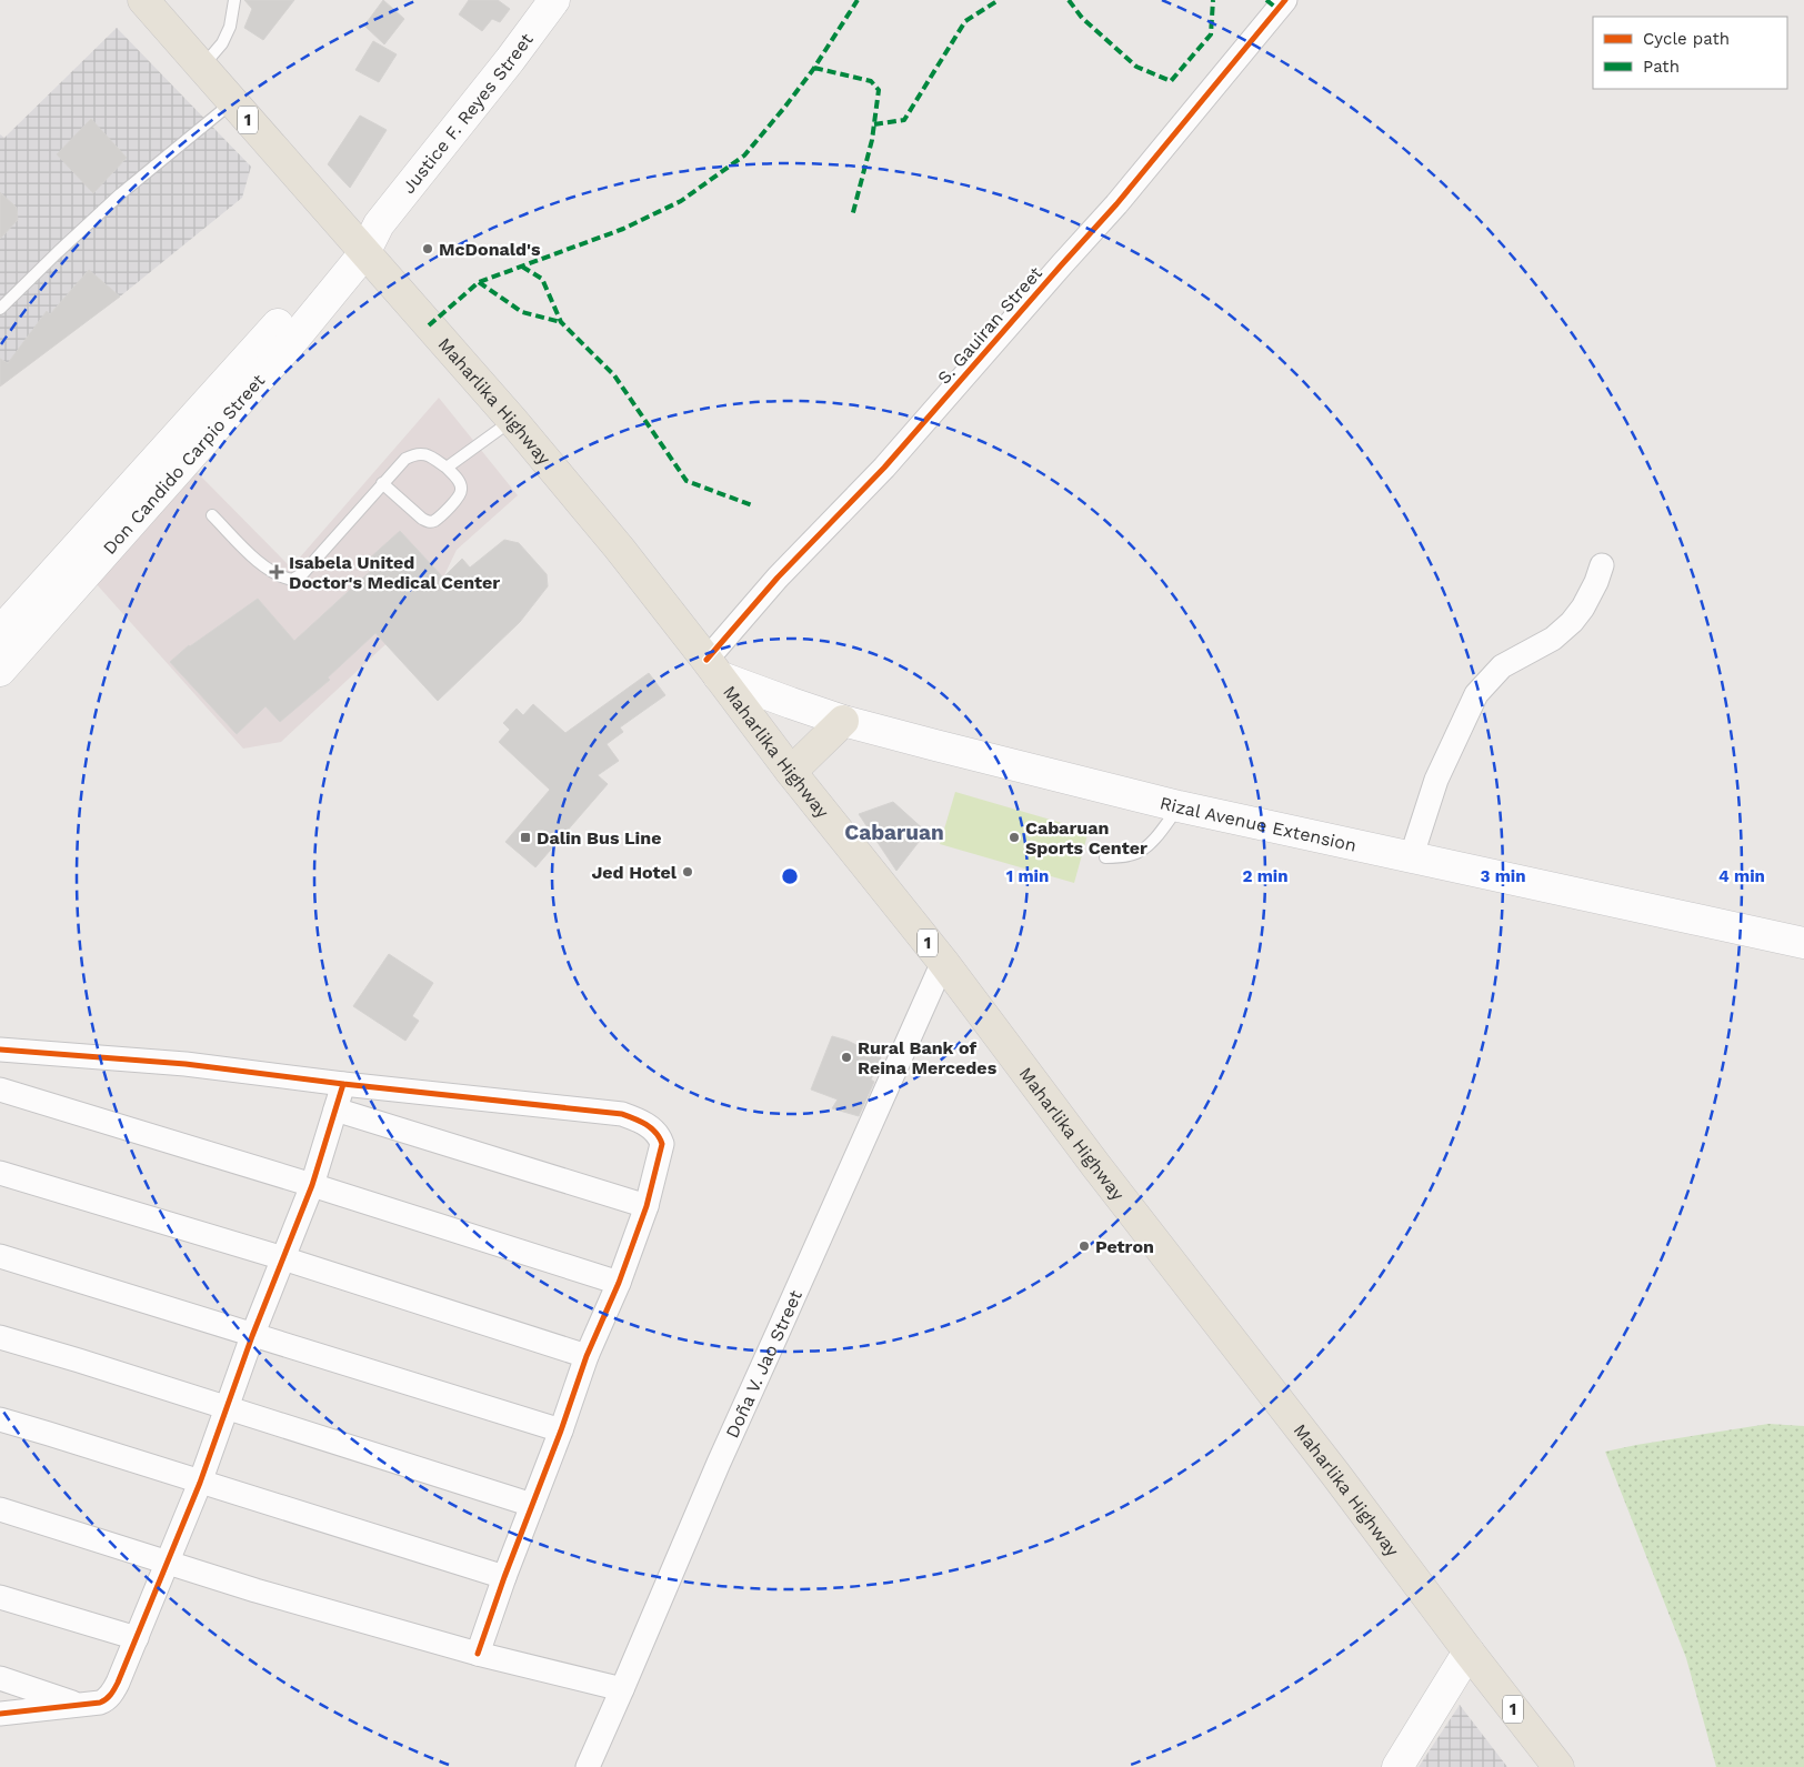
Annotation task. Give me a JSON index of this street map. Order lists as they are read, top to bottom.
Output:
{
  "streets": {
    "main road": [
      "Justice F. Reyes Street",
      "1",
      "Maharlika Highway",
      "Don Candido Carpio Street",
      "Rizal Avenue Extension"
    ],
    "street": ["S. Gauiran Street", "Doña V. Jao Street"]
  },
  "crossings": [
    ["Justice F. Reyes Street", "Maharlika Highway"],
    ["Justice F. Reyes Street", "Don Candido Carpio Street"],
    ["S. Gauiran Street", "Maharlika Highway"],
    ["S. Gauiran Street", "Rizal Avenue Extension"],
    ["Maharlika Highway", "Don Candido Carpio Street"],
    ["Maharlika Highway", "Rizal Avenue Extension"],
    ["Maharlika Highway", "Doña V. Jao Street"]
  ],
  "districts": ["Cabaruan"],
  "places": {
    "other": [
      "McDonald's",
      "Cabaruan Sports Center",
      "Jed Hotel",
      "Rural Bank of Reina Mercedes",
      "Petron"
    ],
    "health": ["Isabela United Doctor's Medical Center"],
    "transit": ["Dalin Bus Line"]
  },
  "legend": ["Cycle path", "Path"],
  "rings": [
    "1 min",
    "2 min",
    "3 min",
    "4 min"
  ]
}
